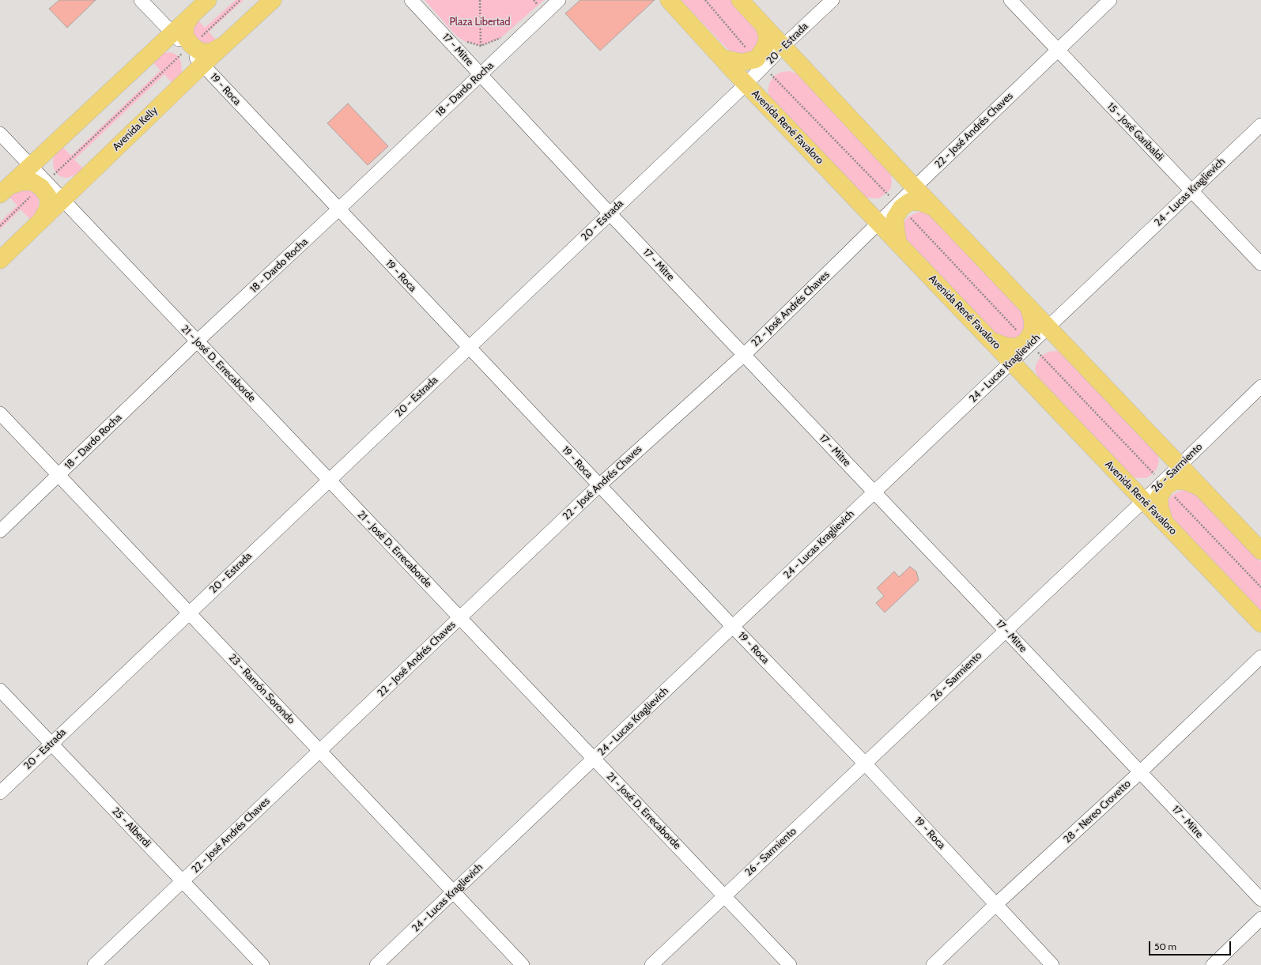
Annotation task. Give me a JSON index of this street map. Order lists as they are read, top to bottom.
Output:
{
  "streets": {
    "main road": ["Avenida René Favaloro", "Avenida Kelly"],
    "street": [
      "20 - Estrada",
      "17 - Mitre",
      "19 - Roca",
      "18 - Dardo Rocha",
      "22 - José Andrés Chaves",
      "15 - José Garibaldi",
      "24 - Lucas Kraglievich",
      "21 - José D. Errecaborde",
      "26 - Sarmiento",
      "23 - Ramón Sorondo",
      "28 - Nereo Crovetto",
      "25 - Alberdi"
    ]
  },
  "crossings": [
    ["20 - Estrada", "17 - Mitre"],
    ["20 - Estrada", "19 - Roca"],
    ["20 - Estrada", "Avenida René Favaloro"],
    ["20 - Estrada", "21 - José D. Errecaborde"],
    ["20 - Estrada", "23 - Ramón Sorondo"],
    ["20 - Estrada", "25 - Alberdi"],
    ["17 - Mitre", "18 - Dardo Rocha"],
    ["17 - Mitre", "22 - José Andrés Chaves"],
    ["17 - Mitre", "24 - Lucas Kraglievich"],
    ["17 - Mitre", "26 - Sarmiento"],
    ["17 - Mitre", "28 - Nereo Crovetto"],
    ["19 - Roca", "18 - Dardo Rocha"],
    ["19 - Roca", "Avenida Kelly"],
    ["19 - Roca", "22 - José Andrés Chaves"],
    ["19 - Roca", "24 - Lucas Kraglievich"],
    ["19 - Roca", "26 - Sarmiento"],
    ["19 - Roca", "28 - Nereo Crovetto"],
    ["18 - Dardo Rocha", "21 - José D. Errecaborde"],
    ["18 - Dardo Rocha", "23 - Ramón Sorondo"],
    ["Avenida René Favaloro", "22 - José Andrés Chaves"],
    ["Avenida René Favaloro", "24 - Lucas Kraglievich"],
    ["Avenida René Favaloro", "26 - Sarmiento"],
    ["Avenida Kelly", "21 - José D. Errecaborde"],
    ["22 - José Andrés Chaves", "15 - José Garibaldi"],
    ["22 - José Andrés Chaves", "21 - José D. Errecaborde"],
    ["22 - José Andrés Chaves", "23 - Ramón Sorondo"],
    ["22 - José Andrés Chaves", "25 - Alberdi"],
    ["15 - José Garibaldi", "24 - Lucas Kraglievich"],
    ["24 - Lucas Kraglievich", "21 - José D. Errecaborde"],
    ["24 - Lucas Kraglievich", "23 - Ramón Sorondo"],
    ["21 - José D. Errecaborde", "26 - Sarmiento"]
  ],
  "parks": ["Plaza Libertad"],
  "scale_bar": "50 m"
}
